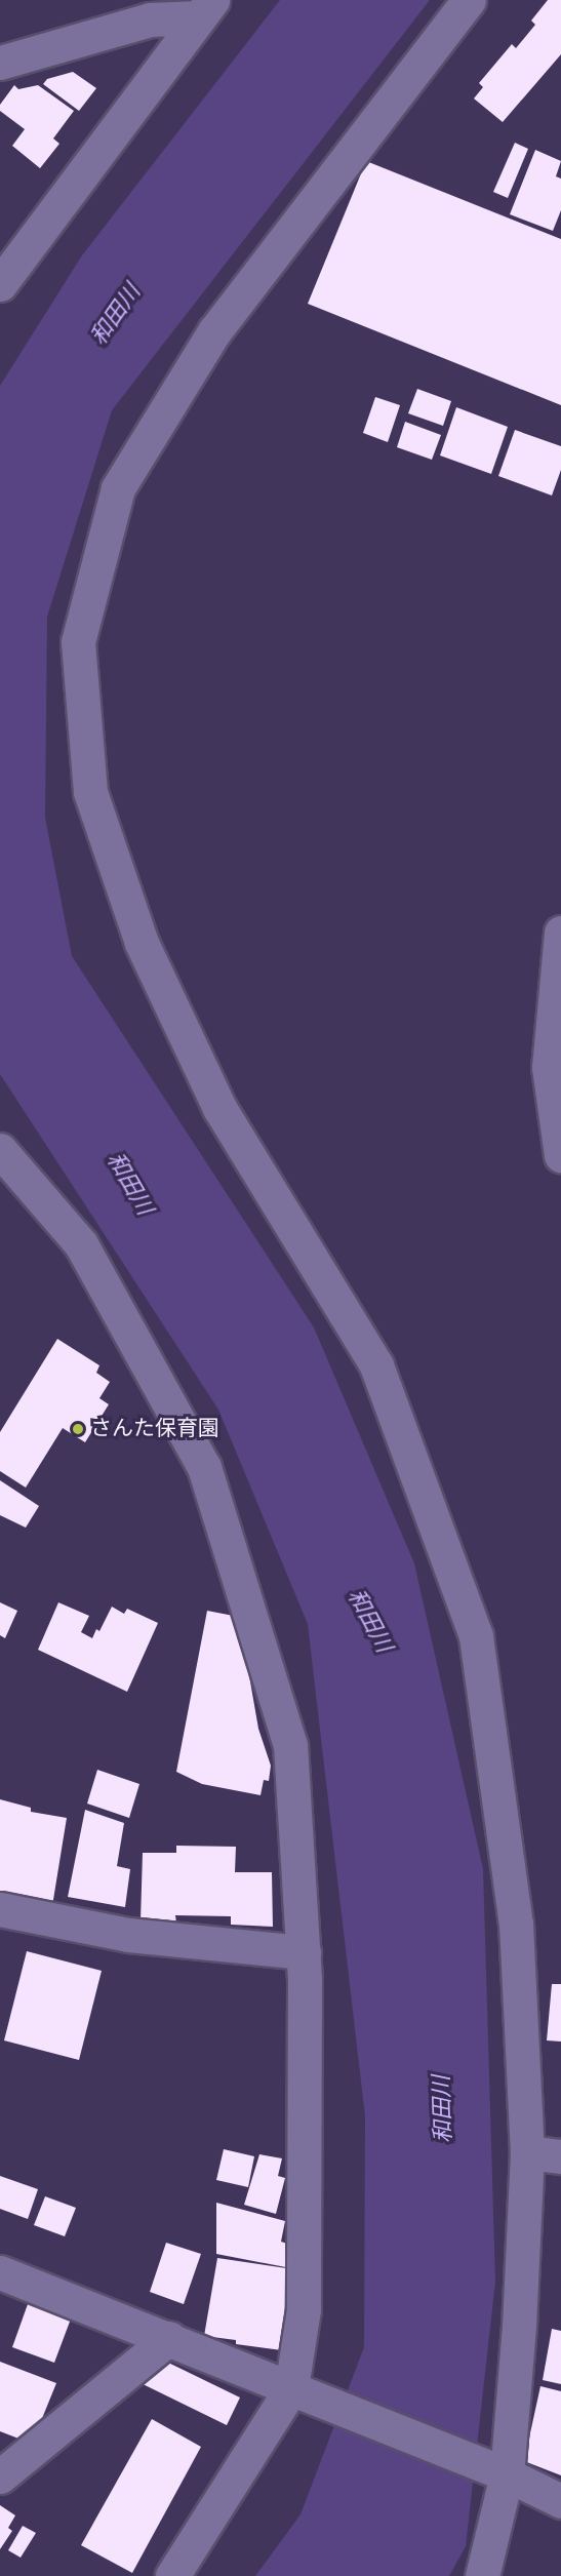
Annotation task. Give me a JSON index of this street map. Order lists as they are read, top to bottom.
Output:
{
  "water": ["和田川"],
  "places": ["さんた保育園"]
}
